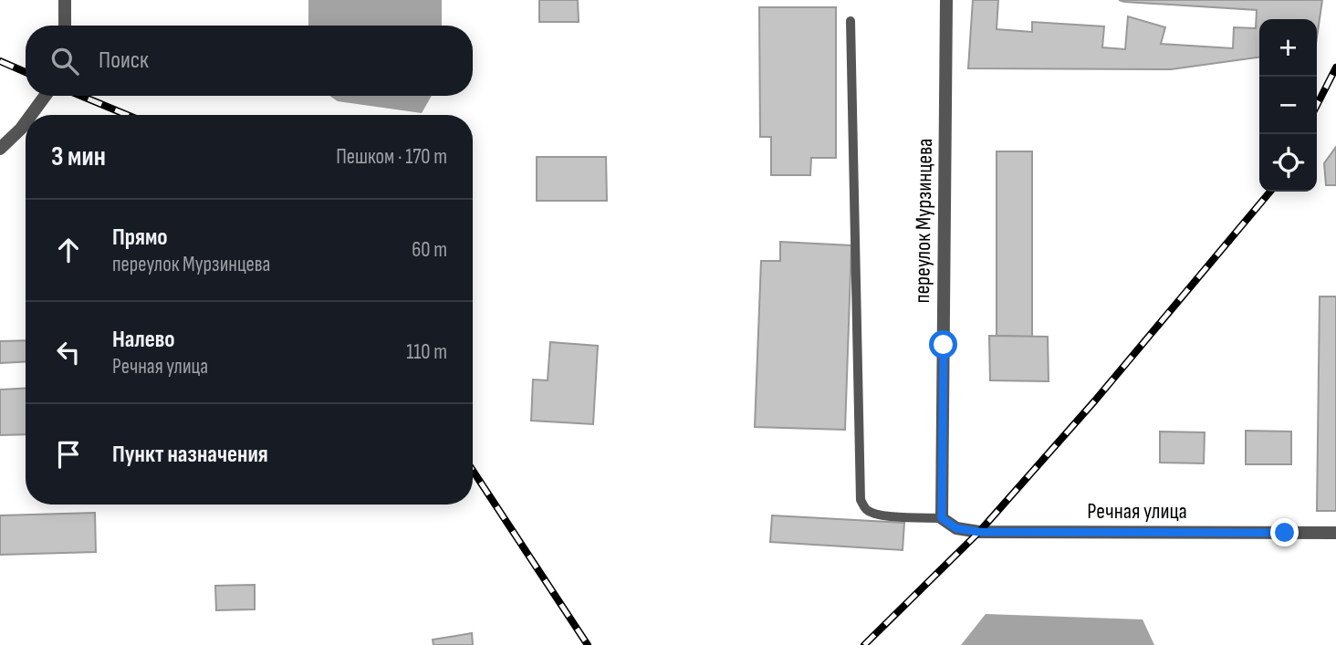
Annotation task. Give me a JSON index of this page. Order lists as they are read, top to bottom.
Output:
{
  "streets": {
    "street": ["переулок Мурзинцева", "Речная улица"]
  },
  "crossings": [
    ["переулок Мурзинцева", "Речная улица"]
  ],
  "page": {
    "map_buttons": ["+", "−"],
    "search": "Поиск",
    "heading": ["3 мин", "Пешком · 170 m"],
    "list": [
      ["Прямо", "переулок Мурзинцева", "60 m"],
      ["Налево", "Речная улица", "110 m"],
      "Пункт назначения"
    ]
  }
}
